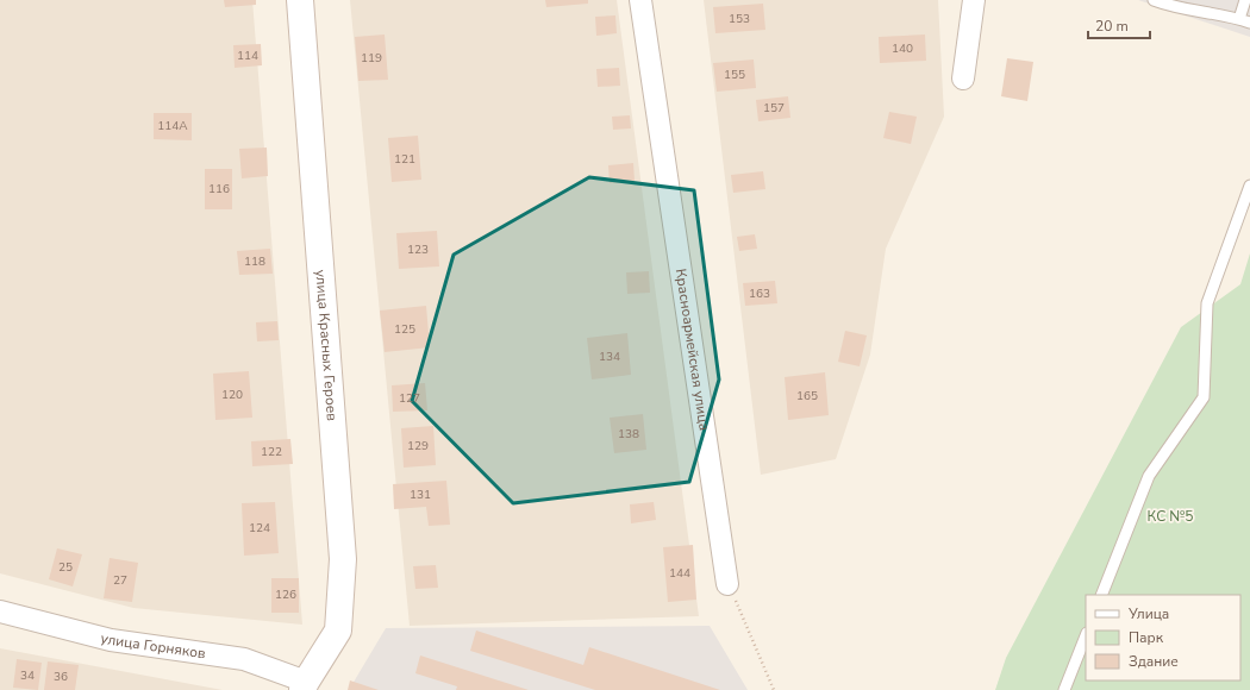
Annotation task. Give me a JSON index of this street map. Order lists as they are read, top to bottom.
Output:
{
  "streets": {
    "main road": ["улица Красных Героев"],
    "street": ["Красноармейская улица", "улица Горняков"]
  },
  "crossings": [
    ["улица Красных Героев", "улица Горняков"]
  ],
  "parks": ["КС №5"],
  "house_numbers": [
    "153",
    "140",
    "114",
    "119",
    "155",
    "157",
    "114А",
    "121",
    "116",
    "123",
    "118",
    "163",
    "125",
    "134",
    "120",
    "165",
    "127",
    "138",
    "129",
    "122",
    "131",
    "124",
    "25",
    "144",
    "27",
    "126",
    "34",
    "36"
  ],
  "legend": ["Улица", "Парк", "Здание"],
  "scale_bar": "20 m"
}
